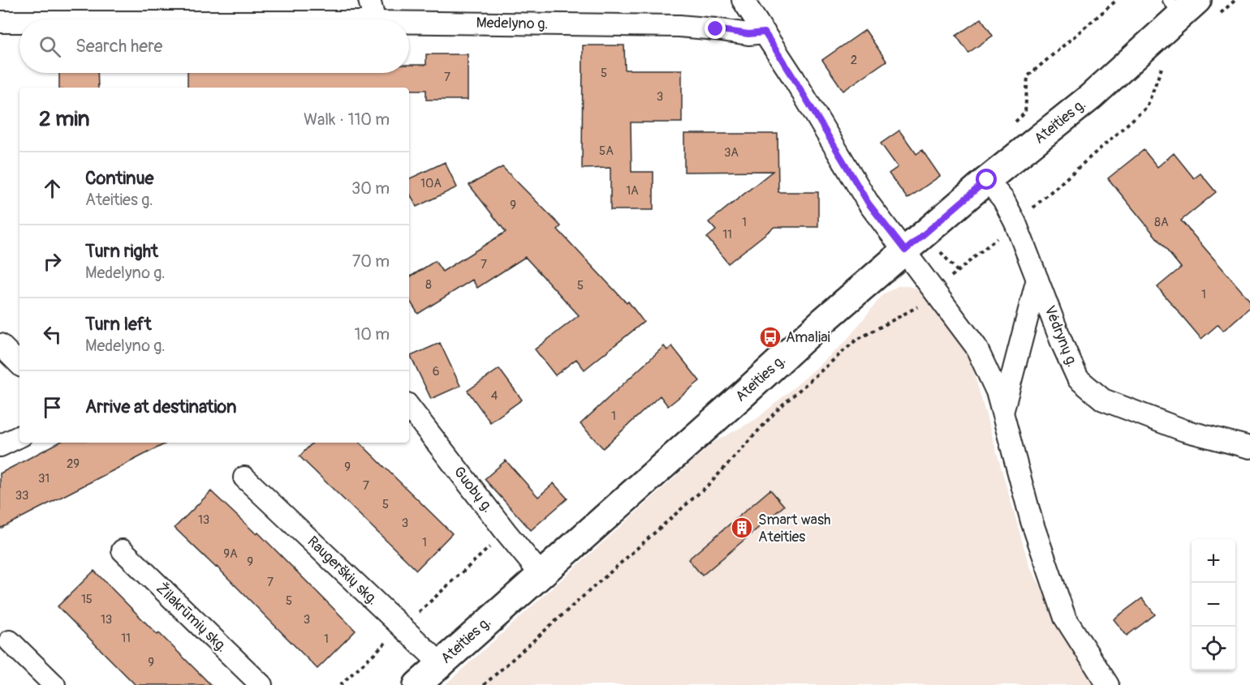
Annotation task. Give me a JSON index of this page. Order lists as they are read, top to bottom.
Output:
{
  "streets": {
    "street": [
      "Medelyno g.",
      "Ateities g.",
      "Vėdrynų g.",
      "Guobų g.",
      "Raugerškių skg.",
      "Žilakrūmių skg."
    ]
  },
  "crossings": [
    ["Ateities g.", "Vėdrynų g."],
    ["Ateities g.", "Guobų g."],
    ["Ateities g.", "Raugerškių skg."]
  ],
  "places": {
    "bus stop": ["Amaliai"],
    "building": ["Smart wash Ateities"]
  },
  "house_numbers": [
    "2",
    "5",
    "7",
    "3",
    "5A",
    "3A",
    "10A",
    "1A",
    "9",
    "1",
    "8A",
    "11",
    "7",
    "8",
    "5",
    "1",
    "6",
    "4",
    "1",
    "29",
    "9",
    "31",
    "7",
    "33",
    "5",
    "13",
    "3",
    "1",
    "9A",
    "9",
    "7",
    "15",
    "5",
    "13",
    "3",
    "11",
    "1",
    "9"
  ],
  "page": {
    "search": "Search here",
    "heading": ["2 min", "Walk · 110 m"],
    "list": [
      ["Continue", "Ateities g.", "30 m"],
      ["Turn right", "Medelyno g.", "70 m"],
      ["Turn left", "Medelyno g.", "10 m"],
      "Arrive at destination"
    ],
    "map_buttons": ["+", "−"]
  }
}
